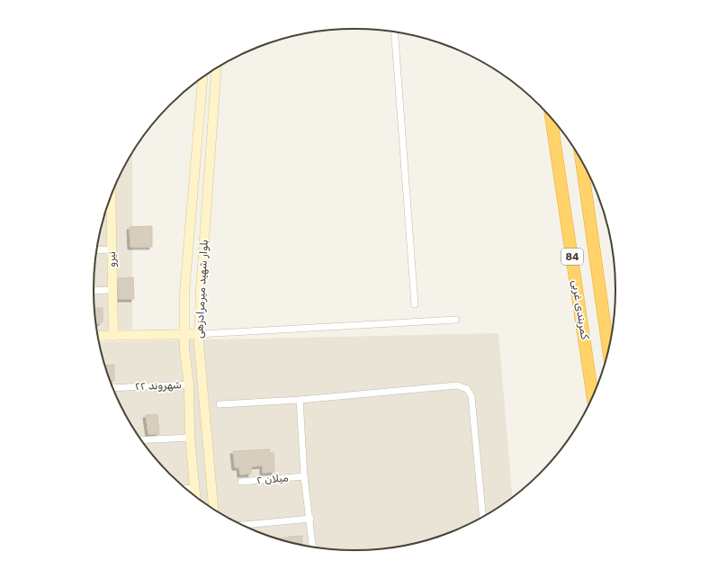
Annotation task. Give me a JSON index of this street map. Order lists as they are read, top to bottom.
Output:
{
  "streets": {
    "highway": ["84", "کمربندی غربی"],
    "main road": ["نیرو", "بلوار شهید میرمرادزهی"],
    "street": ["شهروند ۲۲", "میلان ۲"]
  },
  "crossings": [
    ["بلوار شهید میرمرادزهی", "شهروند ۲۲"]
  ]
}
